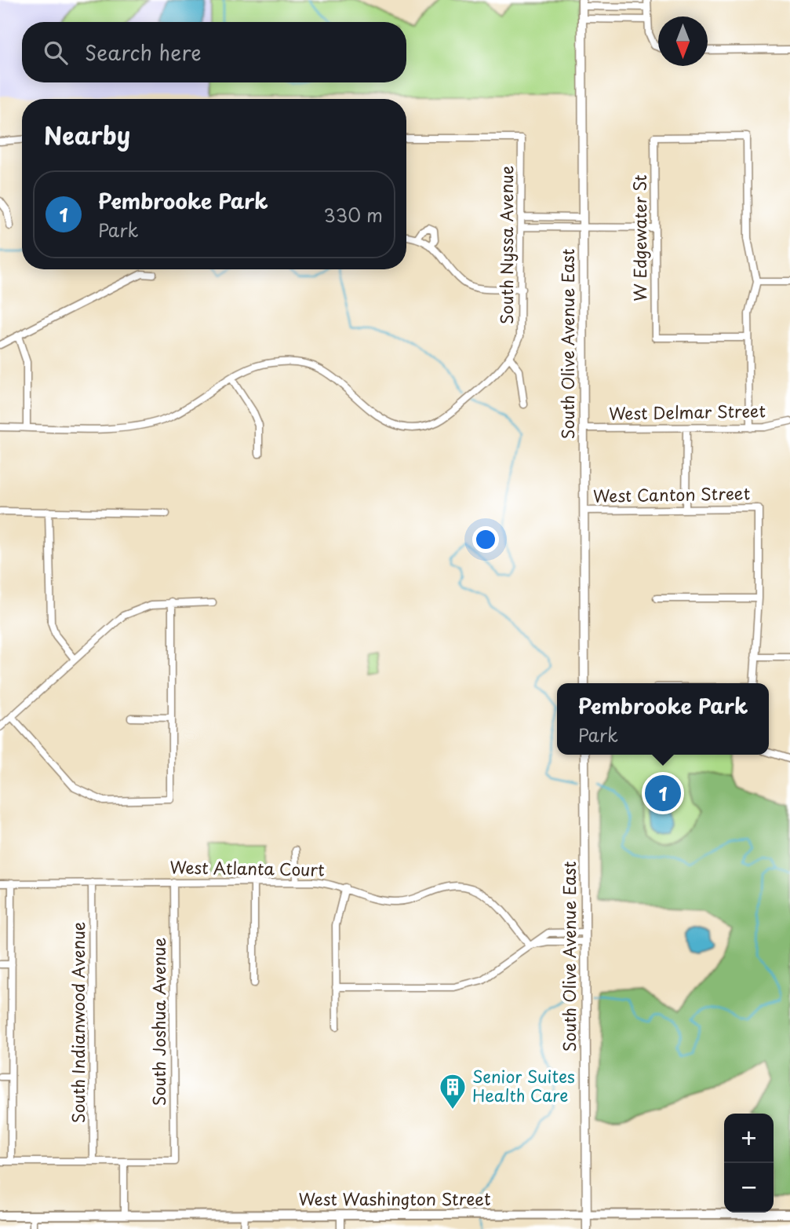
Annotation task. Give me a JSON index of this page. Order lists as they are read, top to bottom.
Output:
{
  "streets": {
    "main road": ["West Washington Street"],
    "street": [
      "W Edgewater St",
      "South Nyssa Avenue",
      "South Olive Avenue East",
      "West Delmar Street",
      "West Canton Street",
      "West Atlanta Court",
      "South Joshua Avenue",
      "South Indianwood Avenue"
    ]
  },
  "crossings": [
    ["South Olive Avenue East", "West Delmar Street"],
    ["South Olive Avenue East", "West Canton Street"],
    ["South Olive Avenue East", "West Washington Street"],
    ["West Atlanta Court", "South Joshua Avenue"],
    ["West Atlanta Court", "South Indianwood Avenue"]
  ],
  "places": {
    "building": ["Senior Suites Health Care"]
  },
  "north": "bottom",
  "page": {
    "search": "Search here",
    "heading": "Nearby",
    "list": [
      {
        "mark": "1",
        "name": "Pembrooke Park",
        "note": "Park",
        "value": "330 m"
      }
    ],
    "popup": ["Pembrooke Park", "Park"],
    "pins": "1",
    "map_buttons": ["+", "−"]
  }
}
